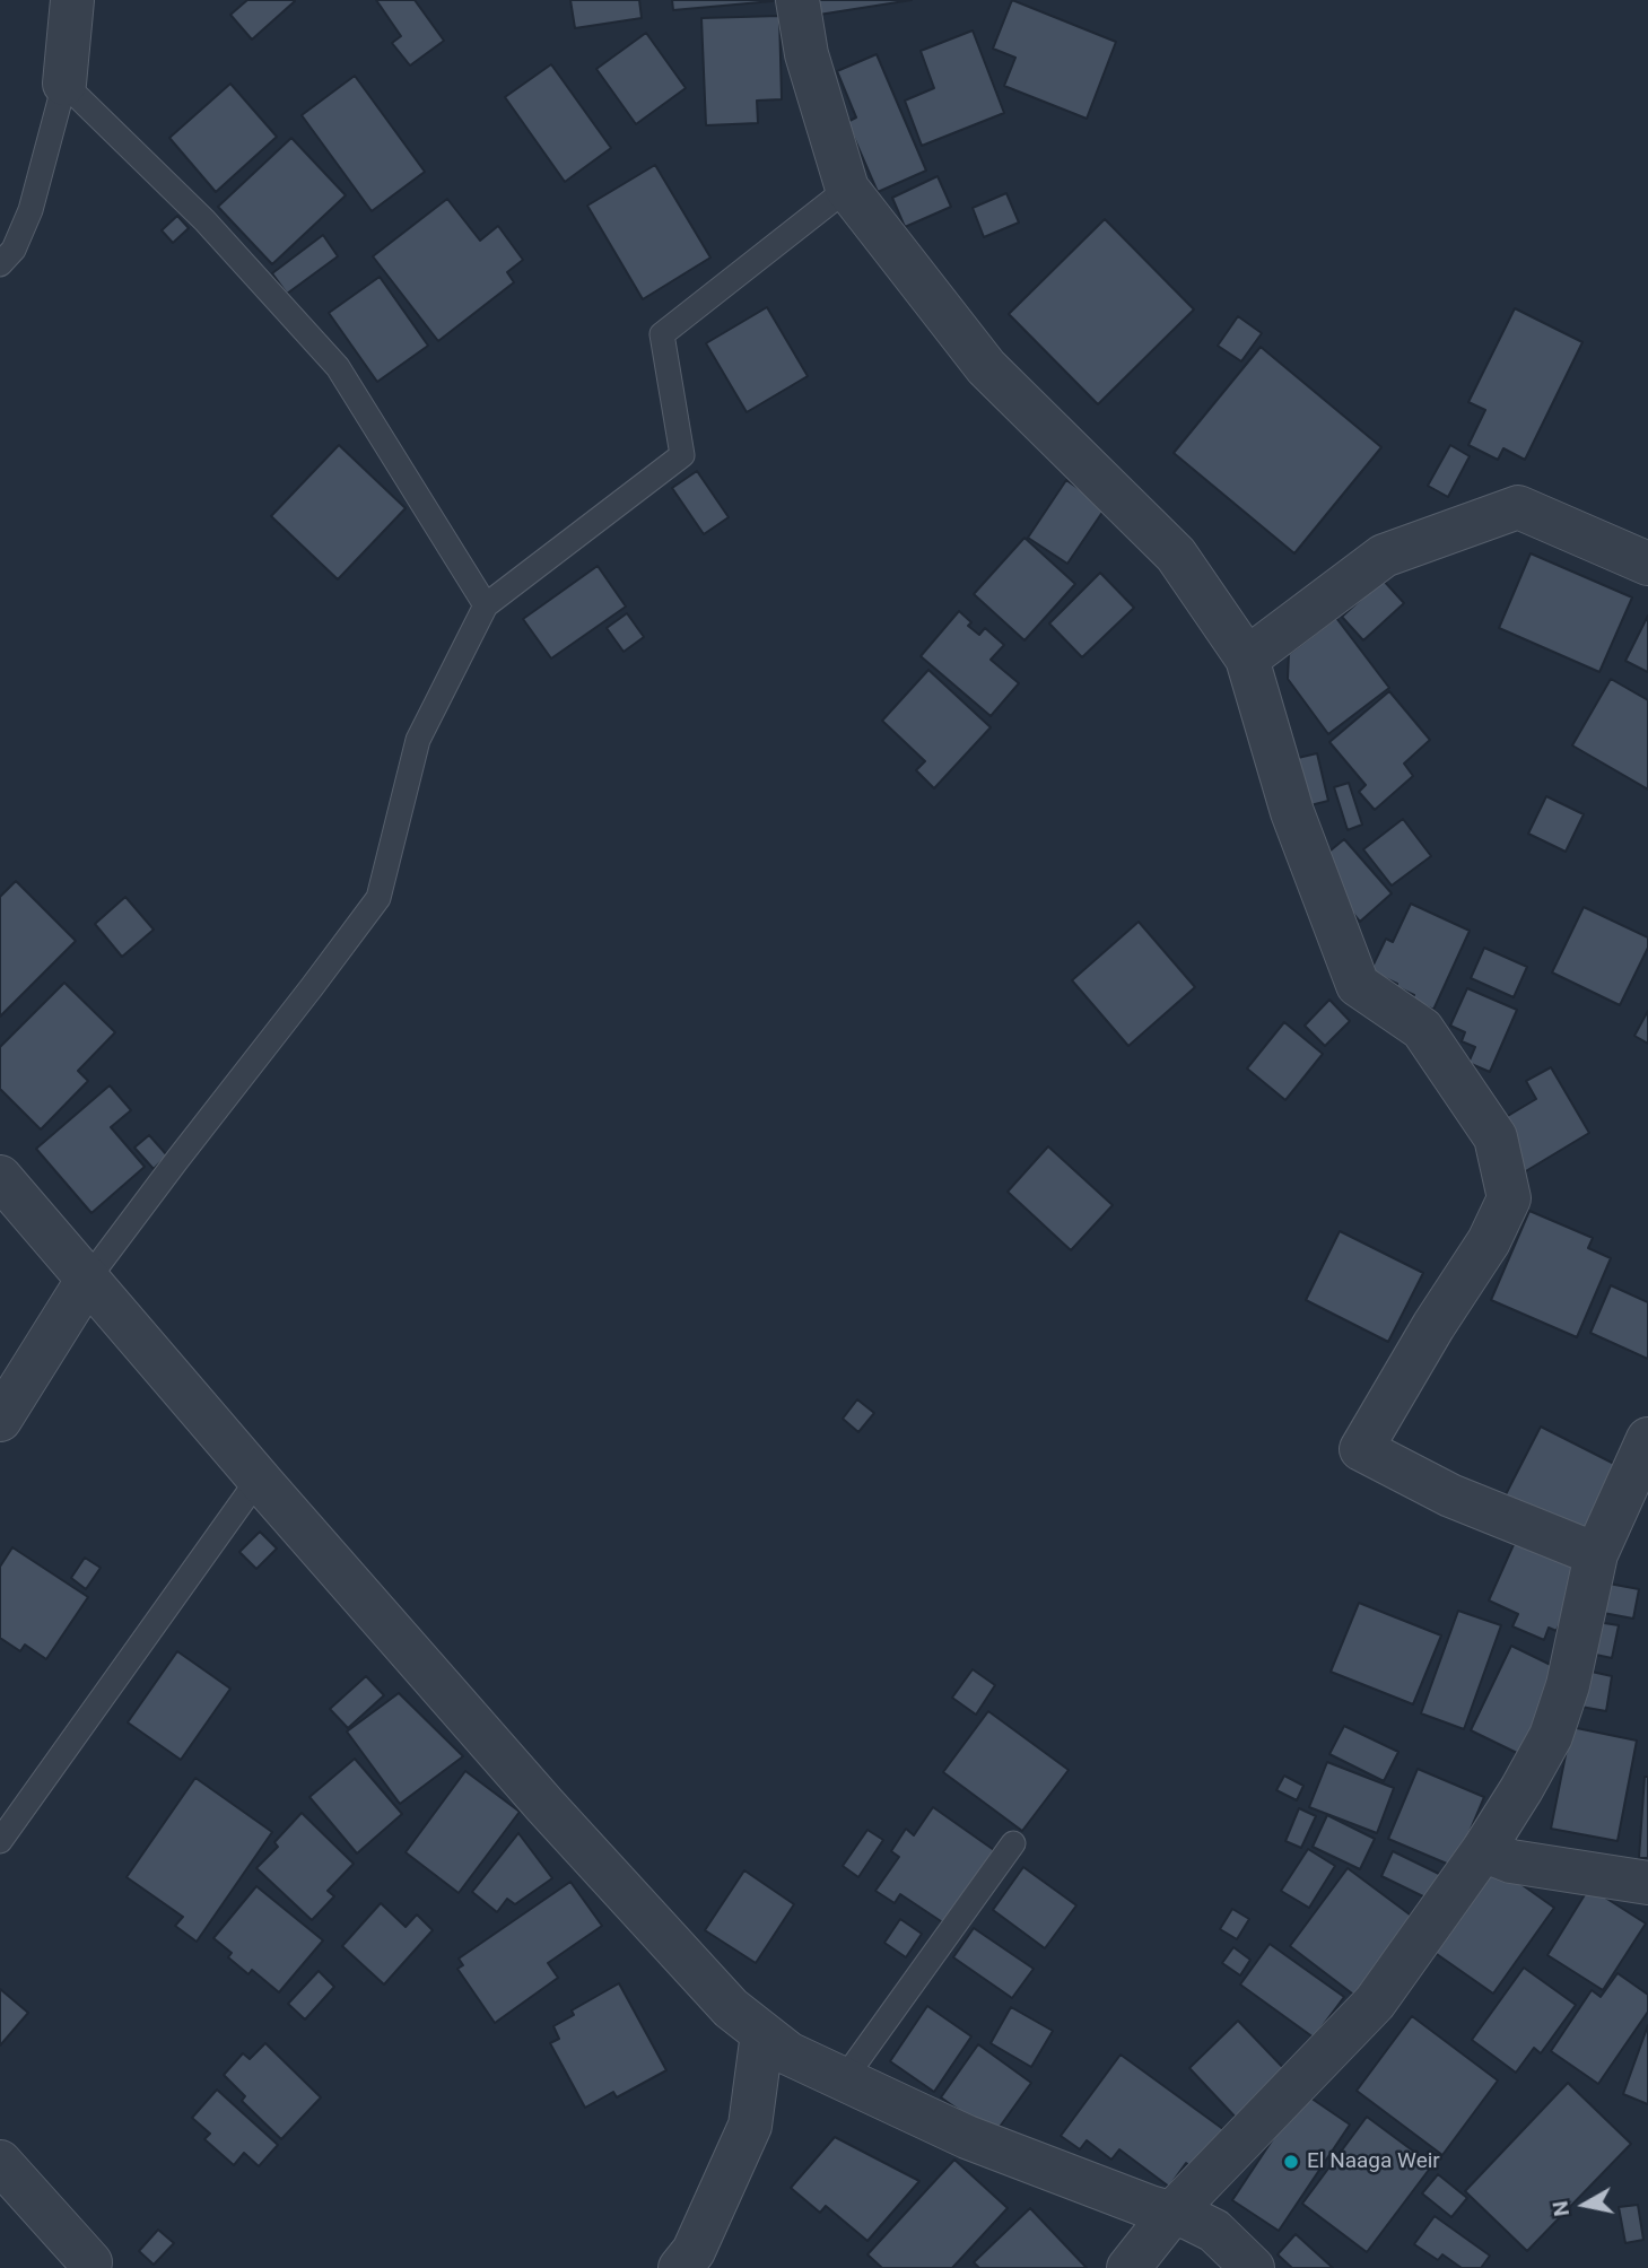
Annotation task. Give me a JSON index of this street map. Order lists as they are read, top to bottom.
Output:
{
  "places": ["El Naaga Weir"],
  "north": "left"
}
